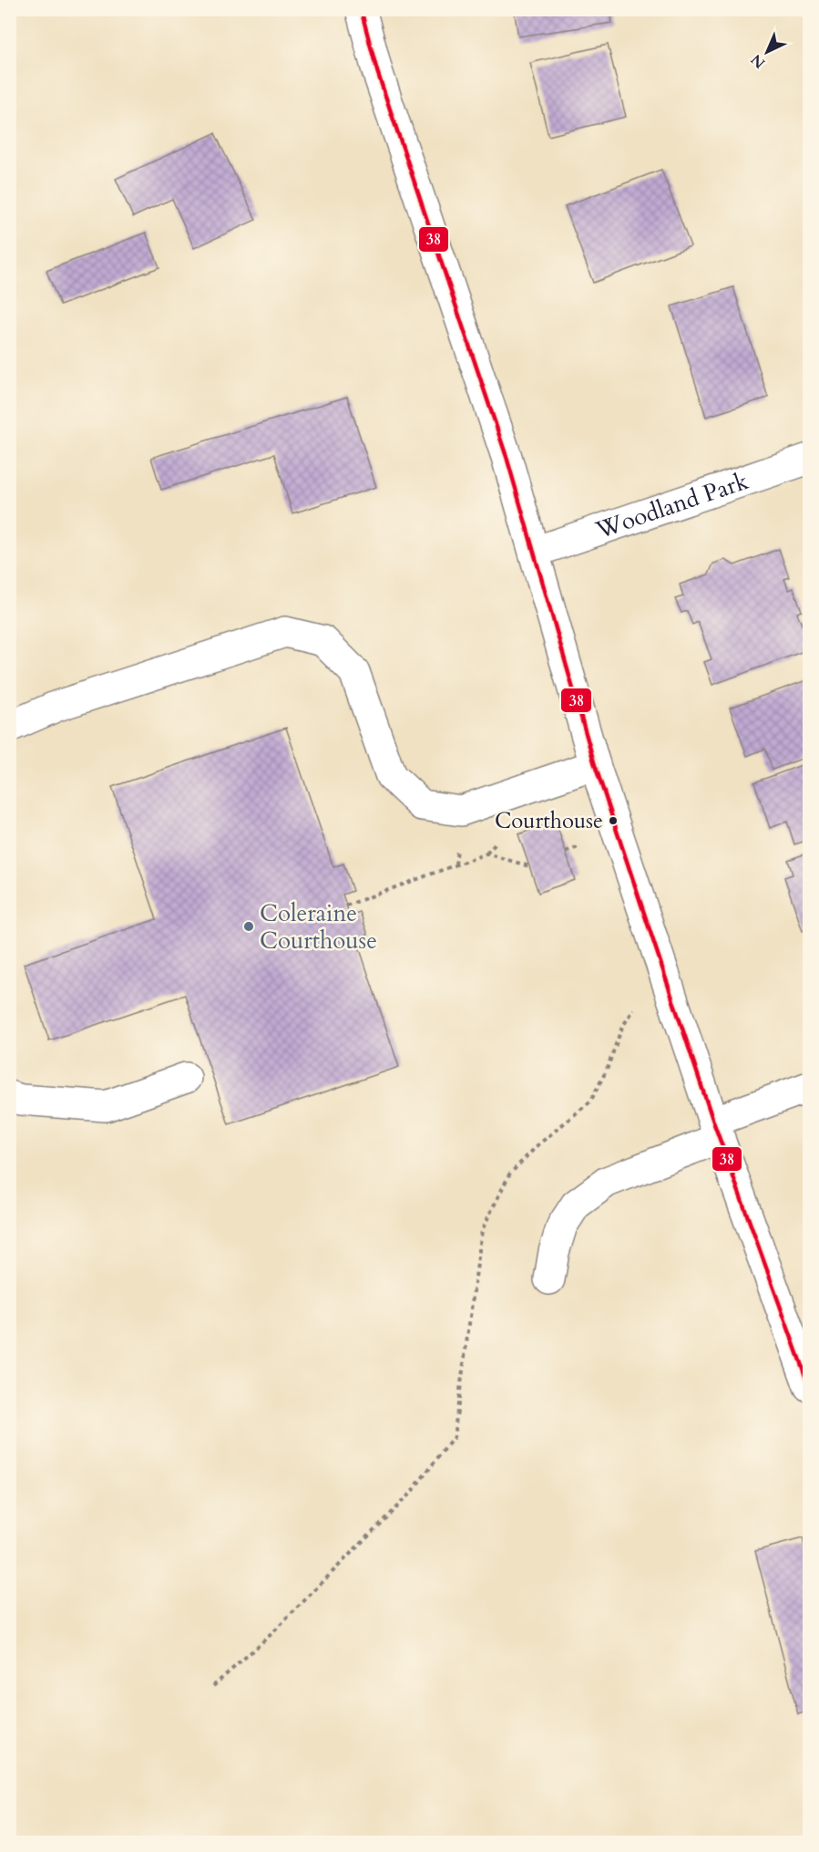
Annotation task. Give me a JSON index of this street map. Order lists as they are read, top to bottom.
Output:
{
  "streets": {
    "street": ["Woodland Park"]
  },
  "places": ["Courthouse", "Coleraine Courthouse"],
  "lines": ["transit line 38"],
  "north": "bottom left"
}
